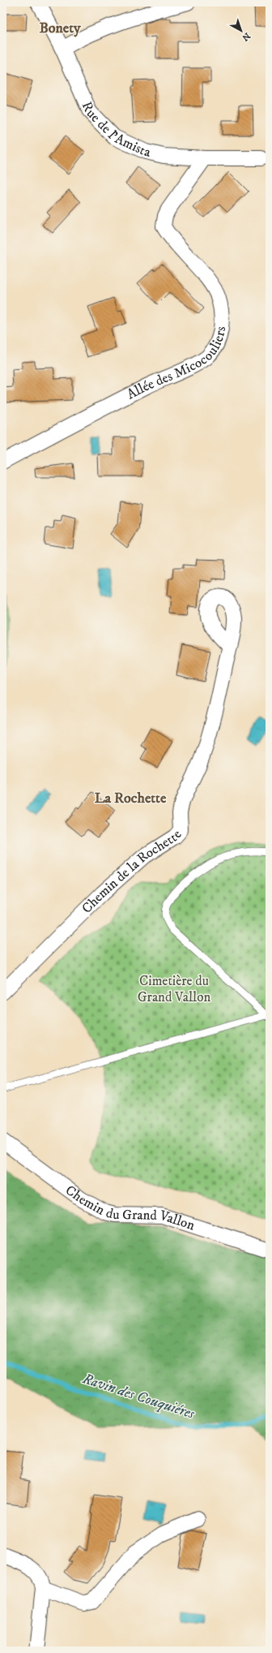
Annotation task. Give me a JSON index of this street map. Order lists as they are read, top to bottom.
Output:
{
  "streets": {
    "street": [
      "Rue de l'Amista",
      "Allée des Micocouliers",
      "Chemin de la Rochette",
      "Chemin du Grand Vallon"
    ]
  },
  "crossings": [
    ["Rue de l'Amista", "Allée des Micocouliers"]
  ],
  "districts": ["Bonety", "La Rochette"],
  "water": ["Ravin des Couquiéres"],
  "parks": ["Cimetière du Grand Vallon"],
  "north": "bottom right"
}
